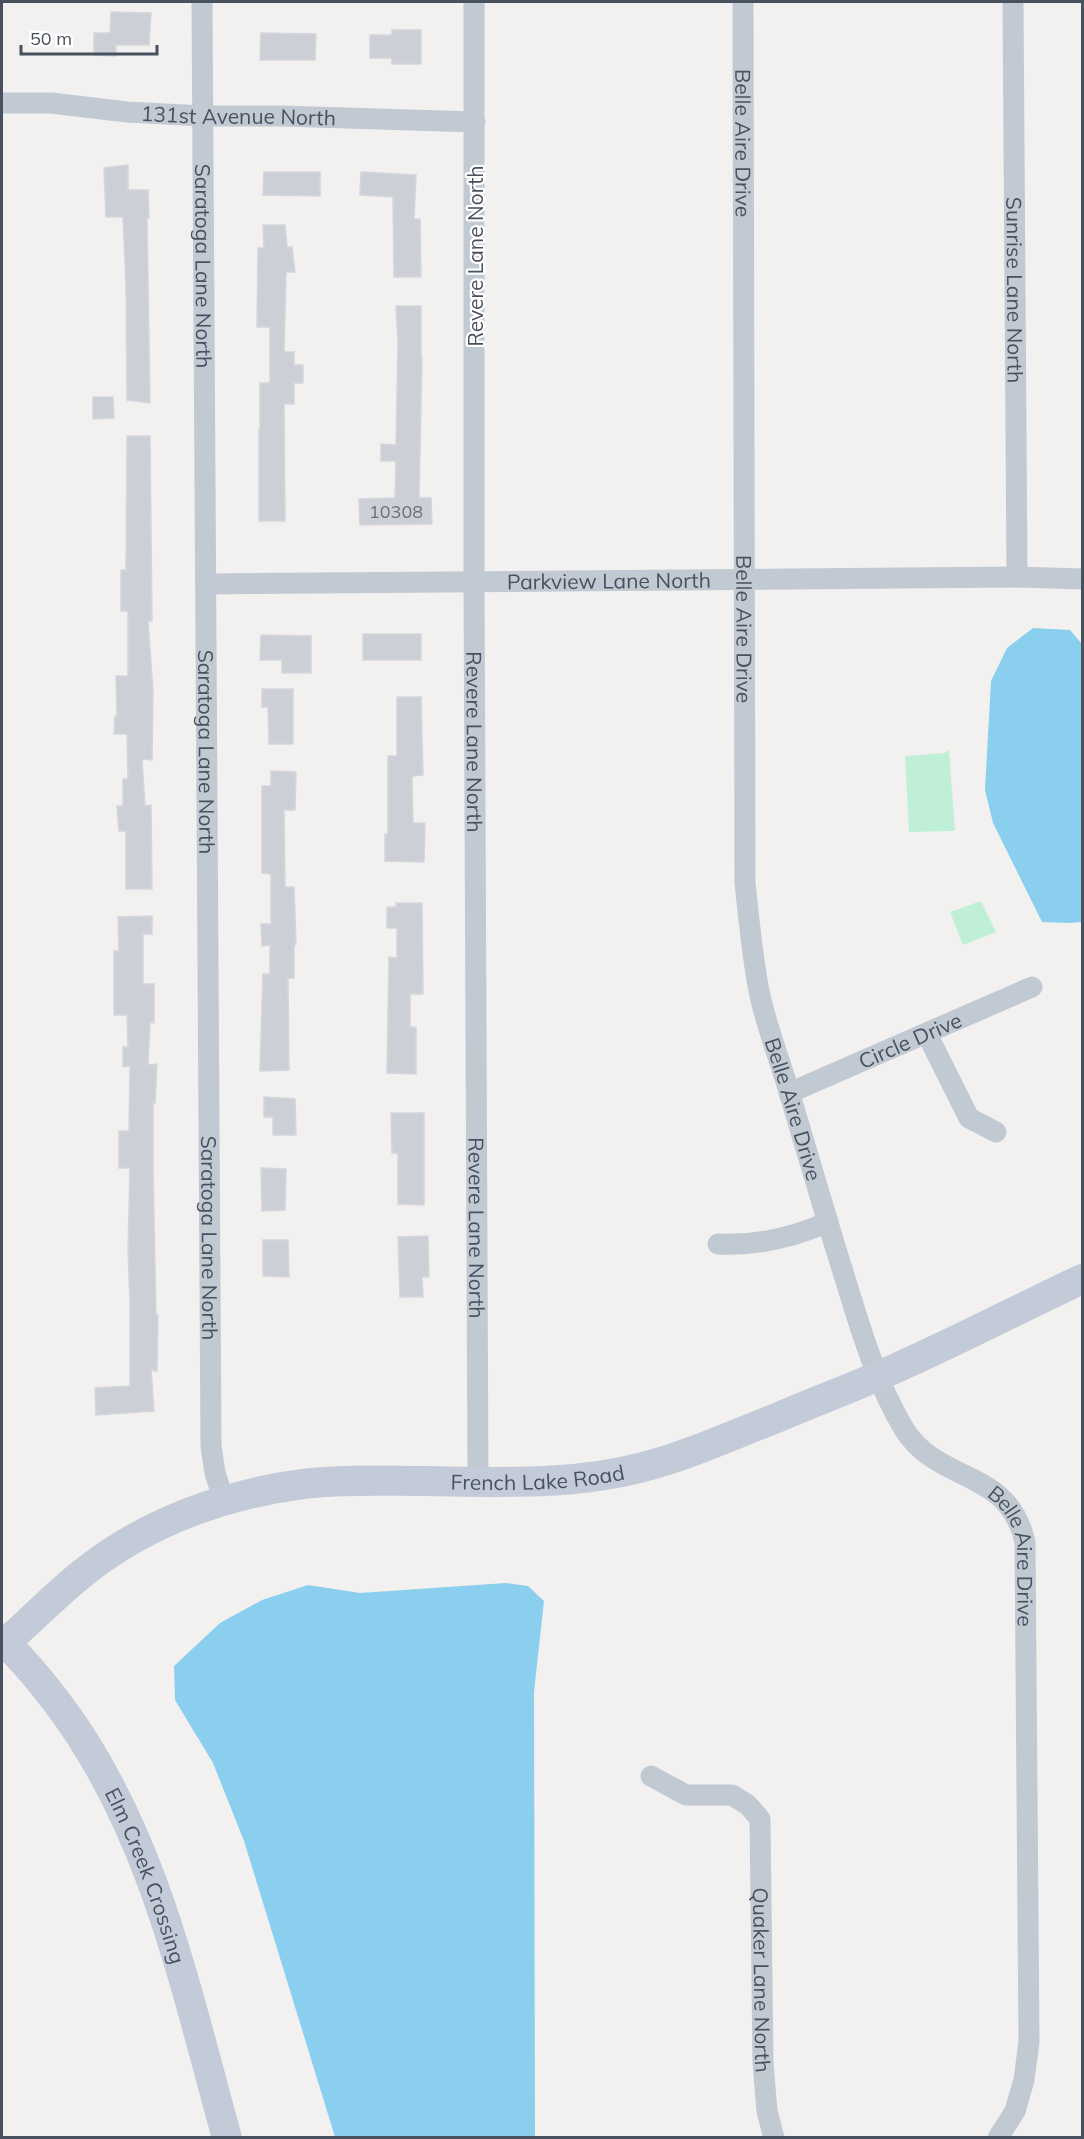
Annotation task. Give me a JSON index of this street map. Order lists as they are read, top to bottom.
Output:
{
  "streets": {
    "street": [
      "131st Avenue North",
      "Belle Aire Drive",
      "Revere Lane North",
      "Saratoga Lane North",
      "Sunrise Lane North",
      "Parkview Lane North",
      "Circle Drive",
      "French Lake Road",
      "Elm Creek Crossing",
      "Quaker Lane North"
    ]
  },
  "crossings": [
    ["131st Avenue North", "Revere Lane North"],
    ["131st Avenue North", "Saratoga Lane North"],
    ["Belle Aire Drive", "Parkview Lane North"],
    ["Belle Aire Drive", "Circle Drive"],
    ["Belle Aire Drive", "French Lake Road"],
    ["Revere Lane North", "Parkview Lane North"],
    ["Revere Lane North", "French Lake Road"],
    ["Saratoga Lane North", "Parkview Lane North"],
    ["Saratoga Lane North", "French Lake Road"],
    ["Sunrise Lane North", "Parkview Lane North"],
    ["French Lake Road", "Elm Creek Crossing"]
  ],
  "house_numbers": ["10308"],
  "scale_bar": "50 m"
}
